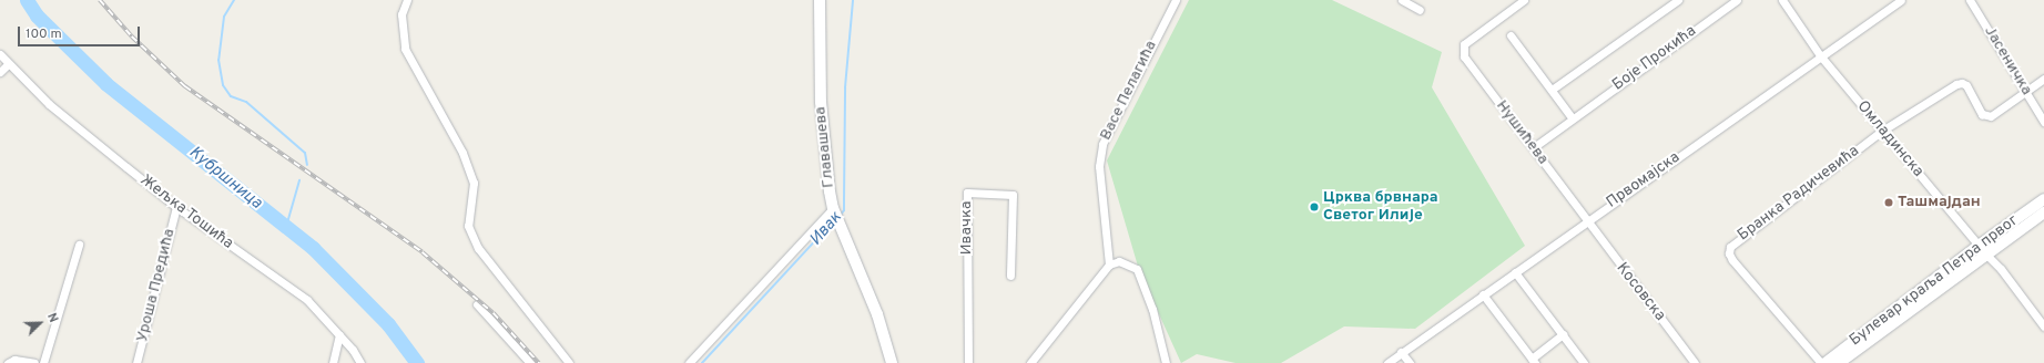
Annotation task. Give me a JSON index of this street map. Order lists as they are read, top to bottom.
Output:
{
  "streets": {
    "main road": ["Главашева", "Булевар краља Петра првог"],
    "street": [
      "Боје Прокића",
      "Јасеничка",
      "Васе Пелагића",
      "Нушићева",
      "Омладинска",
      "Првомајска",
      "Бранка Радичевића",
      "Жељка Тошића",
      "Ивачка",
      "Уроша Предића",
      "Косовска"
    ]
  },
  "crossings": [
    ["Боје Прокића", "Нушићева"],
    ["Нушићева", "Првомајска"],
    ["Нушићева", "Косовска"],
    ["Омладинска", "Првомајска"],
    ["Омладинска", "Бранка Радичевића"],
    ["Омладинска", "Булевар краља Петра првог"],
    ["Првомајска", "Косовска"],
    ["Жељка Тошића", "Уроша Предића"]
  ],
  "water": ["Кубршница", "Ивак"],
  "places": ["Ташмајдан", "Црква брвнара Светог Илије"],
  "scale_bar": "100 m",
  "north": "top right"
}
